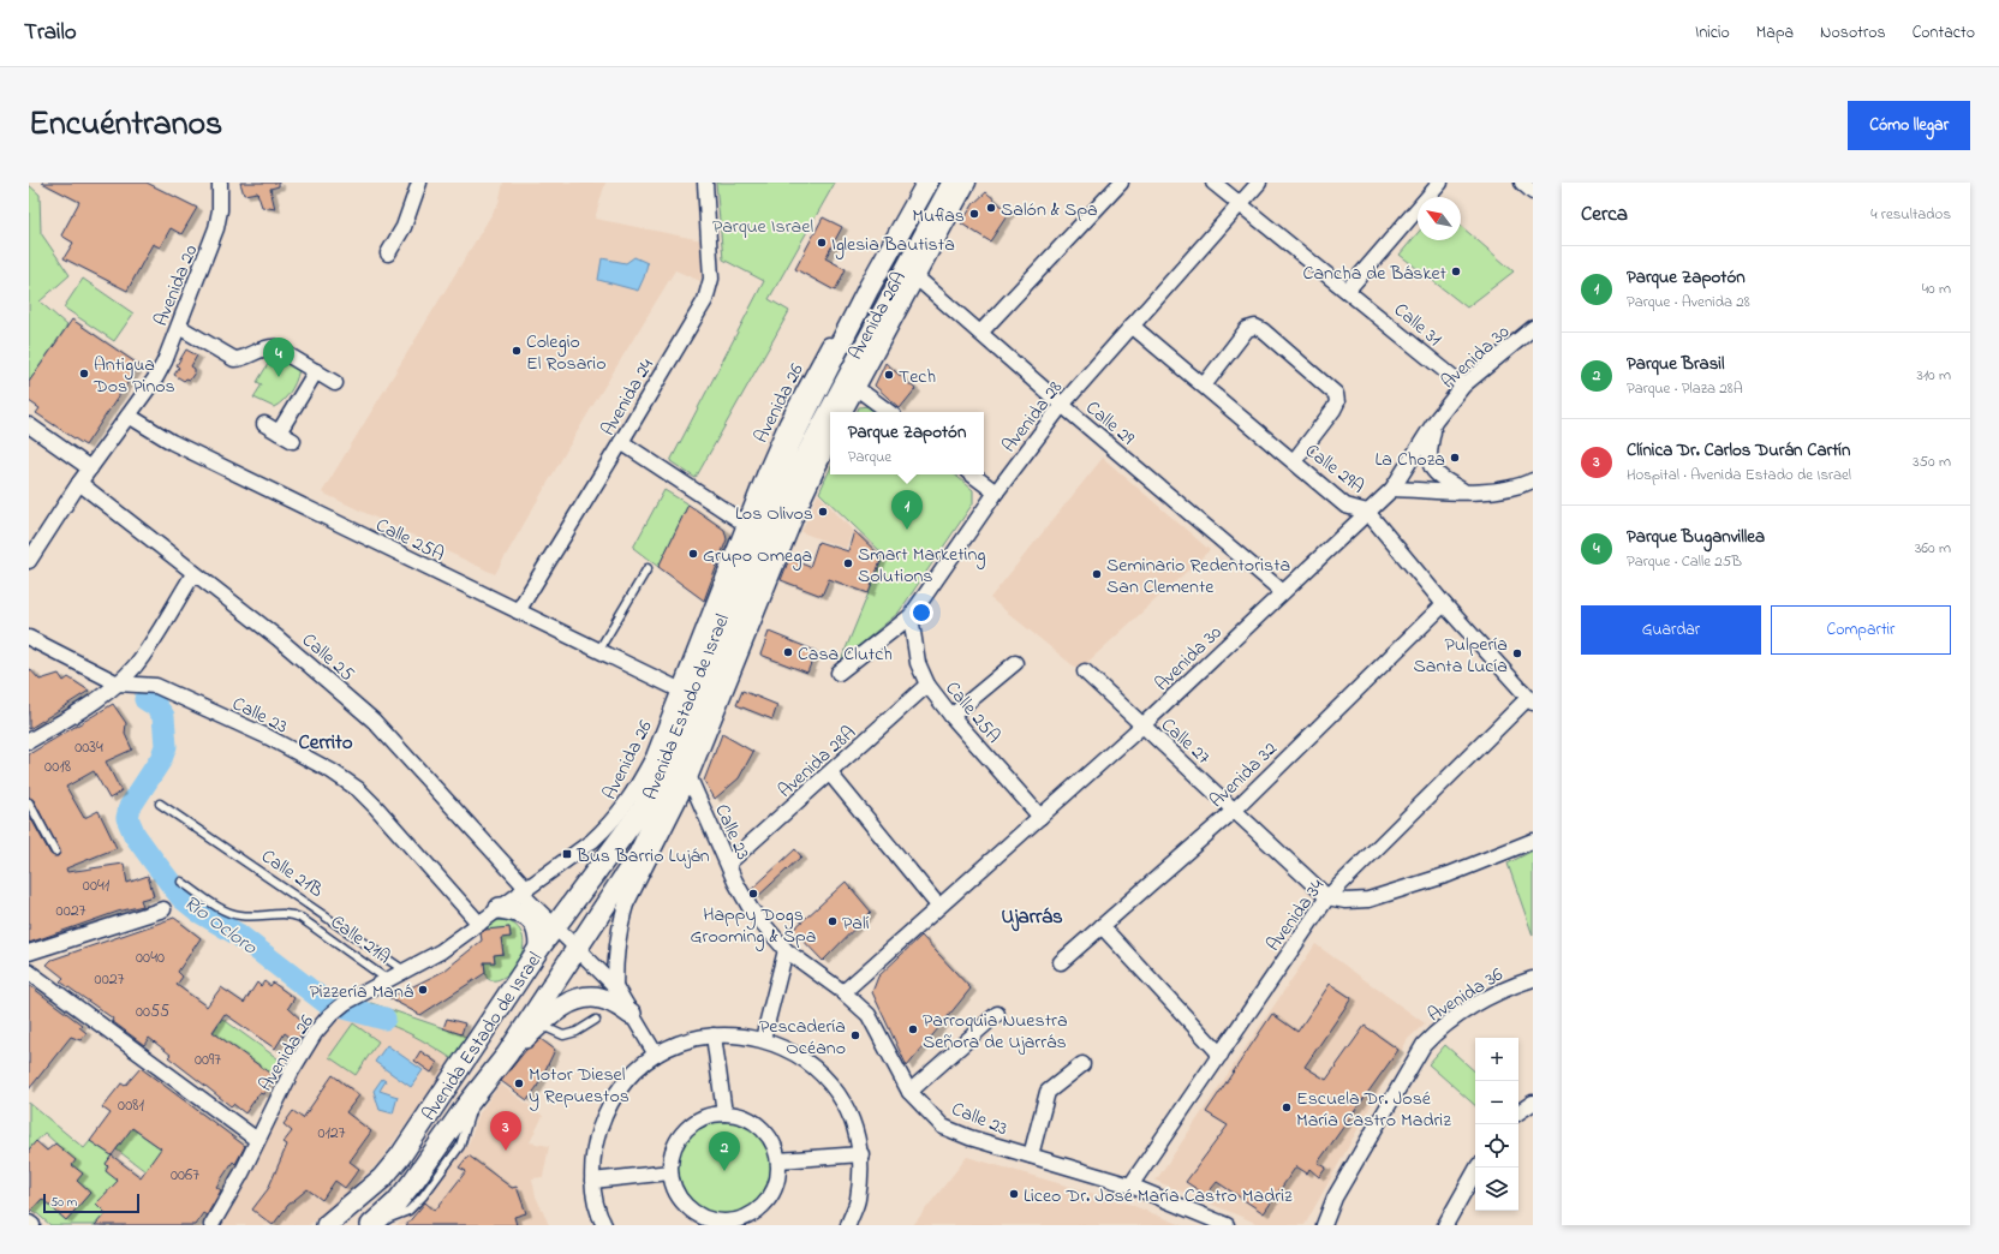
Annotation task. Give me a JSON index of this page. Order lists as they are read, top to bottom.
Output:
{
  "streets": {
    "main road": ["Avenida Estado de Israel"],
    "street": [
      "Avenida 20",
      "Avenida 26A",
      "Calle 31",
      "Avenida 30",
      "Avenida 24",
      "Avenida 26",
      "Avenida 28",
      "Calle 29",
      "Calle 29A",
      "Calle 25A",
      "Calle 25",
      "Calle 23",
      "Calle 27",
      "Avenida 28A",
      "Avenida 32",
      "Avenida 34",
      "Avenida 36"
    ],
    "lane": ["Calle 21B", "Calle 21A"]
  },
  "crossings": [
    ["Avenida 20", "Calle 25A"],
    ["Avenida 20", "Calle 25"],
    ["Avenida 26A", "Calle 29"],
    ["Calle 31", "Avenida 30"],
    ["Calle 31", "Avenida 28"],
    ["Avenida 30", "Calle 29"],
    ["Avenida 30", "Calle 29A"],
    ["Avenida 30", "Calle 25A"],
    ["Avenida 30", "Calle 23"],
    ["Avenida 30", "Calle 27"],
    ["Avenida 24", "Calle 25A"],
    ["Avenida 26", "Calle 25A"],
    ["Avenida 26", "Calle 25"],
    ["Avenida 26", "Calle 23"],
    ["Avenida 26", "Calle 21B"],
    ["Avenida 26", "Calle 21A"],
    ["Avenida 28", "Calle 29"],
    ["Avenida 28", "Calle 29A"],
    ["Avenida 28", "Calle 25A"],
    ["Calle 29A", "Avenida 32"],
    ["Calle 29A", "Avenida 34"],
    ["Calle 25A", "Avenida 28A"],
    ["Calle 25", "Avenida Estado de Israel"],
    ["Calle 23", "Avenida 28A"],
    ["Calle 23", "Avenida 34"],
    ["Calle 27", "Avenida 32"],
    ["Calle 27", "Avenida 34"]
  ],
  "districts": ["Cerrito", "Ujarrás"],
  "water": ["Río Ocloro"],
  "parks": ["Parque Israel"],
  "places": {
    "other": [
      "Salón & Spa",
      "Muflas",
      "Iglesia Bautista",
      "Cancha de Básket",
      "Colegio El Rosario",
      "Antigua Dos Pinos",
      "Tech",
      "La Choza",
      "Los Olivos",
      "Grupo Omega",
      "Smart Marketing Solutions",
      "Seminario Redentorista San Clemente",
      "Casa Clutch",
      "Pulpería Santa Lucía",
      "Happy Dogs Grooming & Spa",
      "Palí",
      "Pizzería Maná",
      "Parroquia Nuestra Señora de Ujarrás",
      "Pescadería Océano",
      "Motor Diesel y Repuestos",
      "Escuela Dr. José María Castro Madriz",
      "Liceo Dr. José María Castro Madriz"
    ],
    "transit": ["Bus Barrio Luján"]
  },
  "house_numbers": [
    "0034",
    "0018",
    "0041",
    "0027",
    "0040",
    "0027",
    "0055",
    "0097",
    "0081",
    "0127",
    "0067"
  ],
  "scale_bar": "50 m",
  "north": "top left",
  "page": {
    "header": "Trailo",
    "nav": [
      "Inicio",
      "Mapa",
      "Nosotros",
      "Contacto"
    ],
    "title": "Encuéntranos",
    "buttons": [
      "Cómo llegar",
      ["Guardar", "Compartir"]
    ],
    "heading": ["Cerca", "4 resultados"],
    "list": [
      {
        "mark": "1",
        "name": "Parque Zapotón",
        "note": "Parque · Avenida 28",
        "value": "40 m"
      },
      {
        "mark": "2",
        "name": "Parque Brasil",
        "note": "Parque · Plaza 28A",
        "value": "310 m"
      },
      {
        "mark": "3",
        "name": "Clínica Dr. Carlos Durán Cartín",
        "note": "Hospital · Avenida Estado de Israel",
        "value": "350 m"
      },
      {
        "mark": "4",
        "name": "Parque Buganvillea",
        "note": "Parque · Calle 25B",
        "value": "360 m"
      }
    ],
    "pins": [
      "4",
      "1",
      "3",
      "2"
    ],
    "popup": ["Parque Zapotón", "Parque"],
    "map_buttons": ["+", "−"],
    "scale": "50 m"
  }
}
